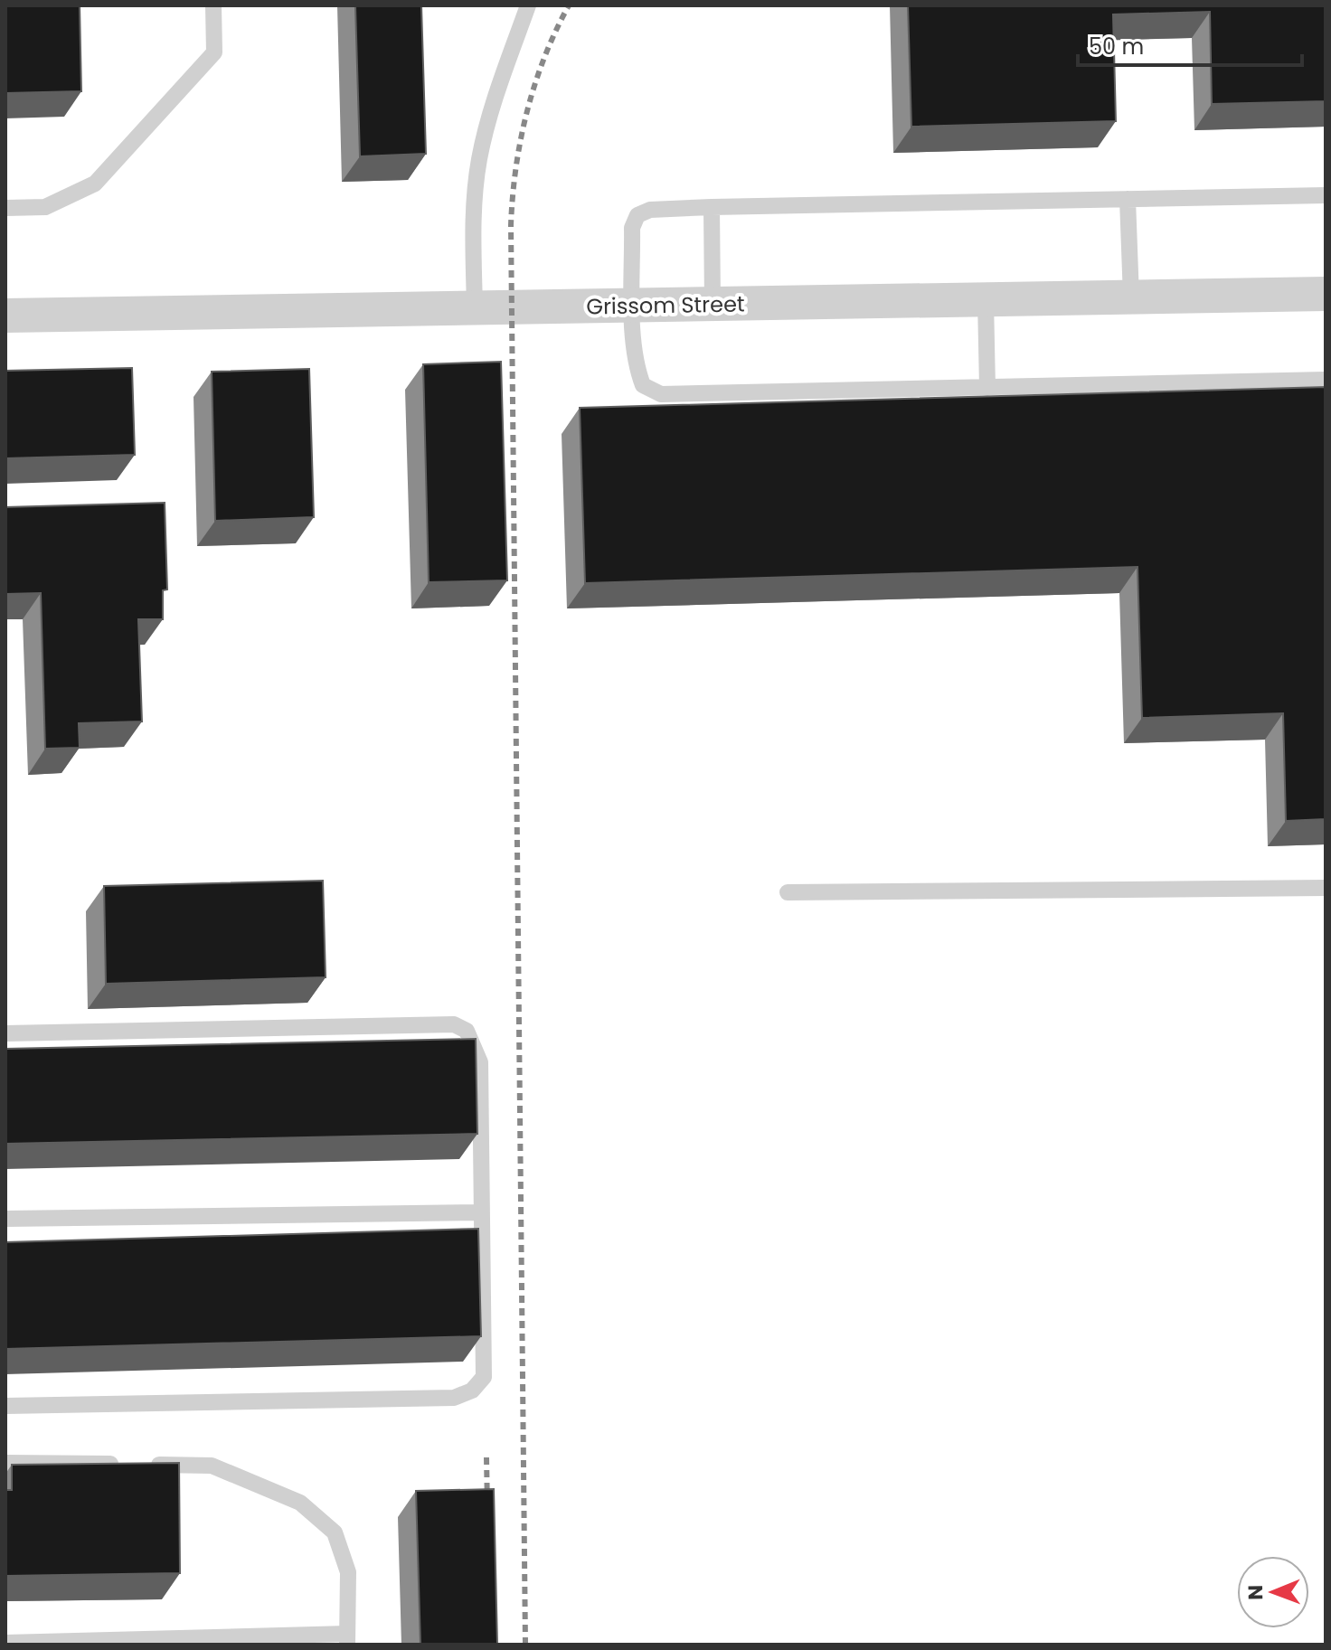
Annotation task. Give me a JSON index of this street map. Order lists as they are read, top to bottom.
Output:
{
  "streets": {
    "street": ["Grissom Street"]
  },
  "scale_bar": "50 m",
  "north": "left"
}
